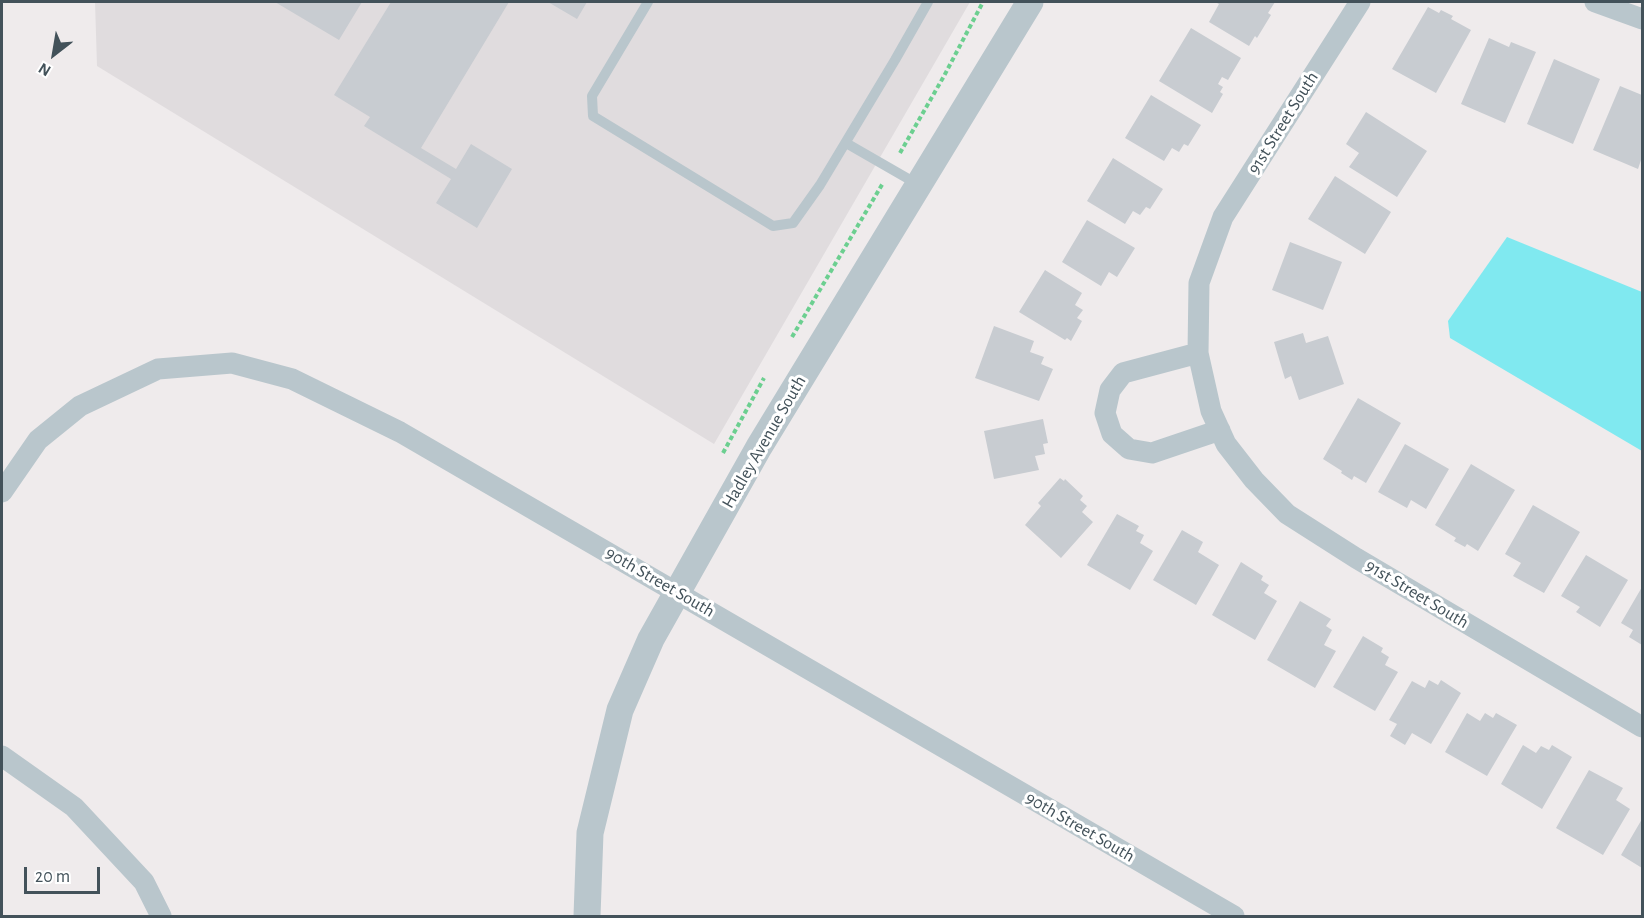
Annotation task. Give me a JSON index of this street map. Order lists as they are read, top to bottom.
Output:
{
  "streets": {
    "street": ["91st Street South", "Hadley Avenue South", "90th Street South"]
  },
  "crossings": [
    ["Hadley Avenue South", "90th Street South"]
  ],
  "scale_bar": "20 m",
  "north": "bottom left"
}
